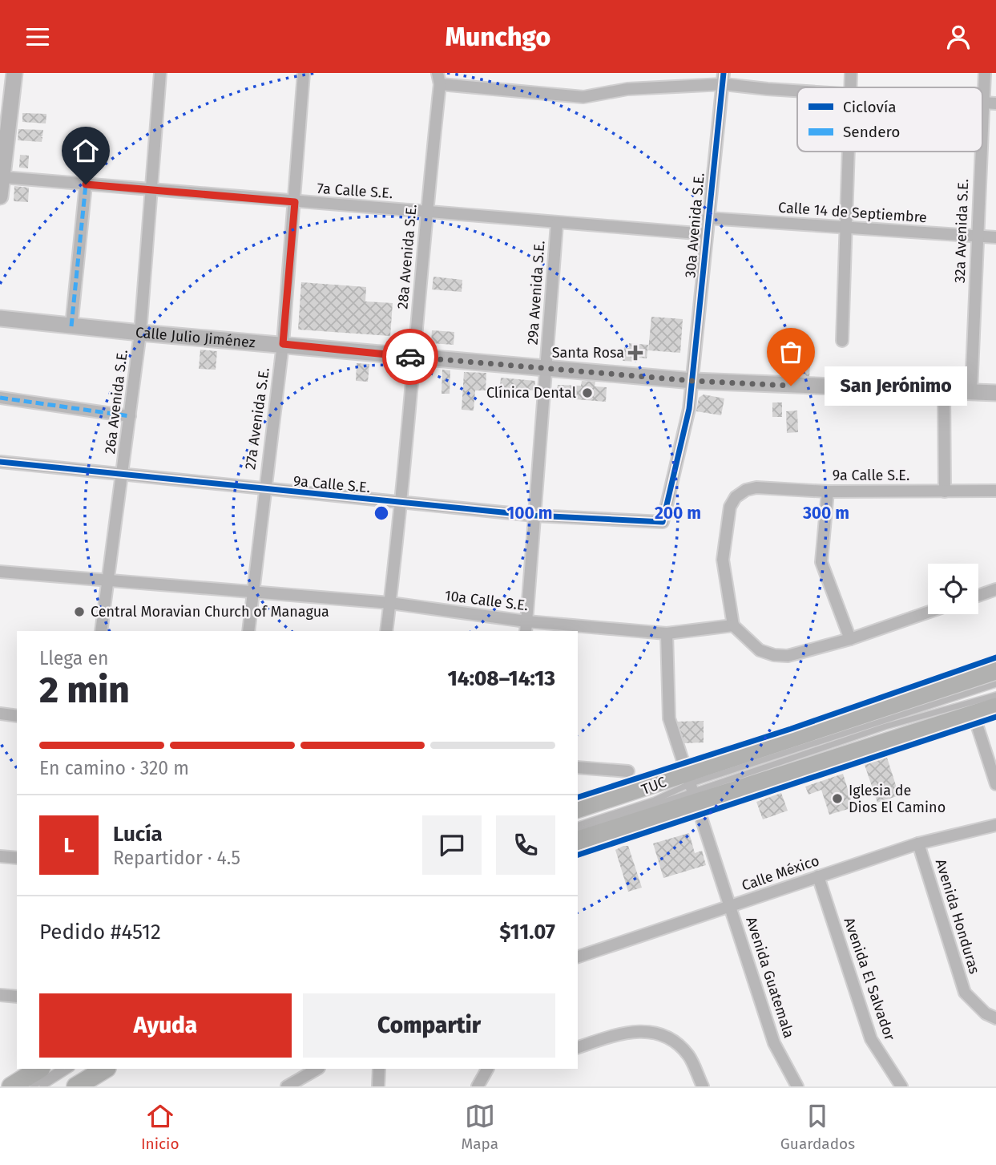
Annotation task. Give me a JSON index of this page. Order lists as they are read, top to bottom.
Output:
{
  "streets": {
    "main road": ["Calle Julio Jiménez"],
    "street": [
      "7a Calle S.E.",
      "Calle 14 de Septiembre",
      "30a Avenida S.E.",
      "32a Avenida S.E.",
      "28a Avenida S.E.",
      "29a Avenida S.E.",
      "26a Avenida S.E.",
      "27a Avenida S.E.",
      "9a Calle S.E.",
      "10a Calle S.E.",
      "Calle México",
      "Avenida Honduras",
      "Avenida Guatemala",
      "Avenida El Salvador"
    ],
    "lane": ["TUC"]
  },
  "crossings": [
    ["7a Calle S.E.", "30a Avenida S.E."],
    ["7a Calle S.E.", "28a Avenida S.E."],
    ["7a Calle S.E.", "29a Avenida S.E."],
    ["7a Calle S.E.", "26a Avenida S.E."],
    ["7a Calle S.E.", "27a Avenida S.E."],
    ["Calle 14 de Septiembre", "30a Avenida S.E."],
    ["Calle 14 de Septiembre", "32a Avenida S.E."],
    ["30a Avenida S.E.", "Calle Julio Jiménez"],
    ["30a Avenida S.E.", "9a Calle S.E."],
    ["32a Avenida S.E.", "Calle Julio Jiménez"],
    ["28a Avenida S.E.", "Calle Julio Jiménez"],
    ["28a Avenida S.E.", "9a Calle S.E."],
    ["28a Avenida S.E.", "10a Calle S.E."],
    ["29a Avenida S.E.", "Calle Julio Jiménez"],
    ["29a Avenida S.E.", "9a Calle S.E."],
    ["29a Avenida S.E.", "10a Calle S.E."],
    ["Calle Julio Jiménez", "26a Avenida S.E."],
    ["Calle Julio Jiménez", "27a Avenida S.E."],
    ["26a Avenida S.E.", "9a Calle S.E."],
    ["26a Avenida S.E.", "10a Calle S.E."],
    ["27a Avenida S.E.", "9a Calle S.E."],
    ["27a Avenida S.E.", "10a Calle S.E."],
    ["9a Calle S.E.", "10a Calle S.E."],
    ["Calle México", "Avenida Honduras"],
    ["Calle México", "Avenida Guatemala"],
    ["Calle México", "Avenida El Salvador"]
  ],
  "places": {
    "health": ["Santa Rosa"],
    "other": [
      "San Jerónimo",
      "Clínica Dental",
      "Central Moravian Church of Managua",
      "Iglesia de Dios El Camino"
    ]
  },
  "legend": ["Ciclovía", "Sendero"],
  "page": {
    "header": "Munchgo",
    "bubble": "San Jerónimo",
    "heading": ["2 min", "Llega en", "14:08–14:13"],
    "panel": [
      "Lucía",
      "Repartidor · 4.5",
      "Pedido #4512",
      "$11.07"
    ],
    "bar": "En camino · 320 m",
    "round": "L",
    "buttons": ["Ayuda", "Compartir"],
    "tabs": ["Inicio", "Mapa", "Guardados"]
  },
  "rings": ["100 m", "200 m", "300 m"]
}
